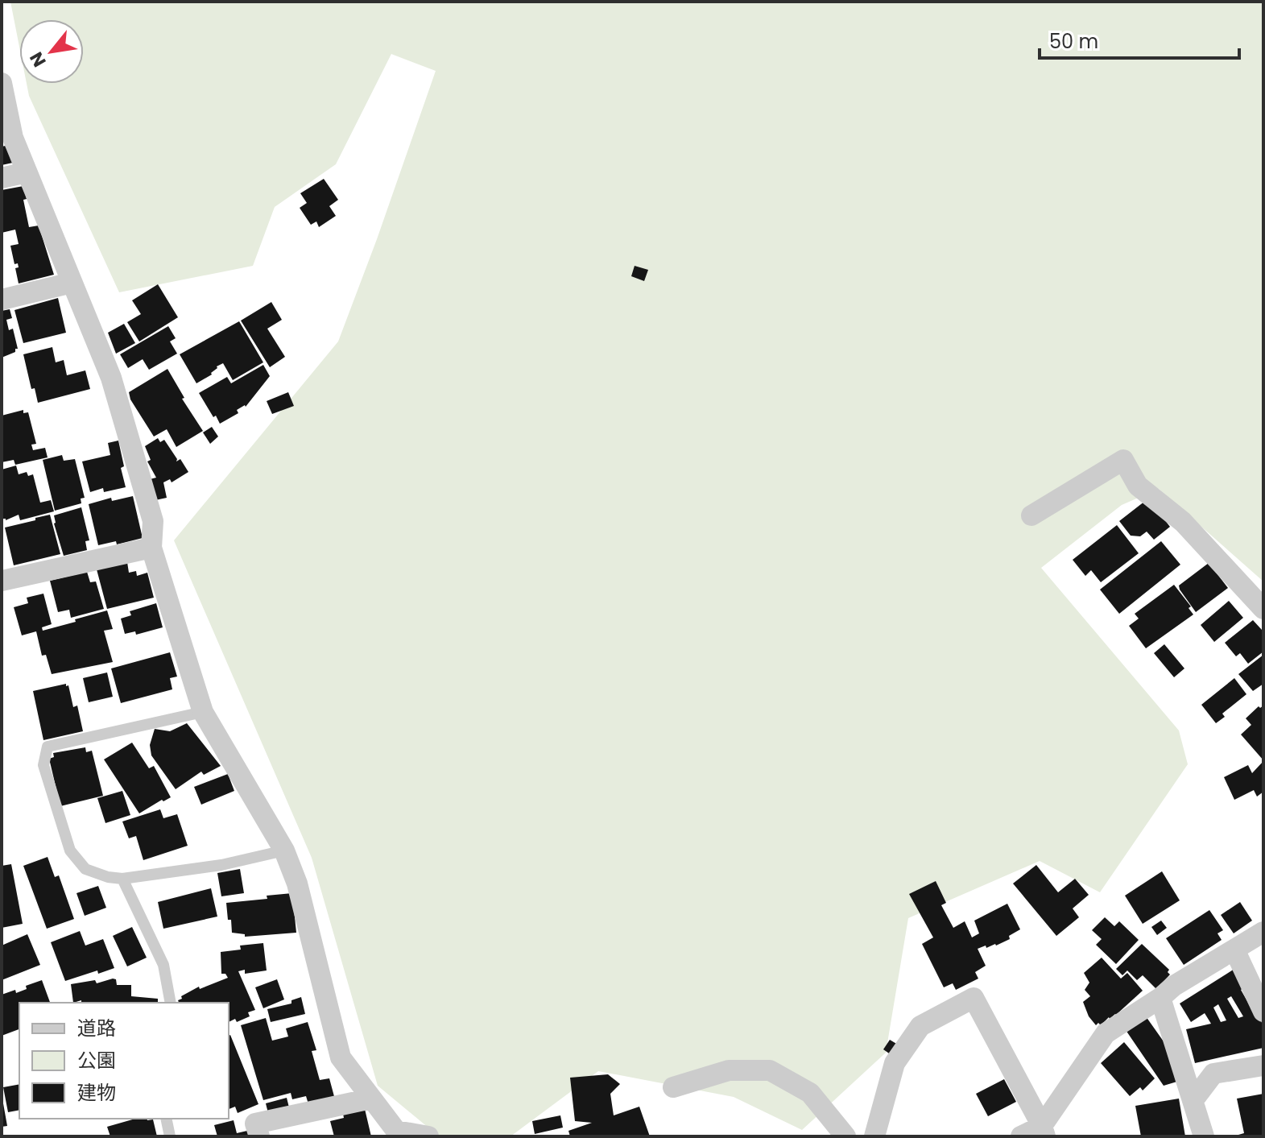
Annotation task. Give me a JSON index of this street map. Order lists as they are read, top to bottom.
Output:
{
  "legend": ["道路", "公園", "建物"],
  "scale_bar": "50 m",
  "north": "bottom left"
}
